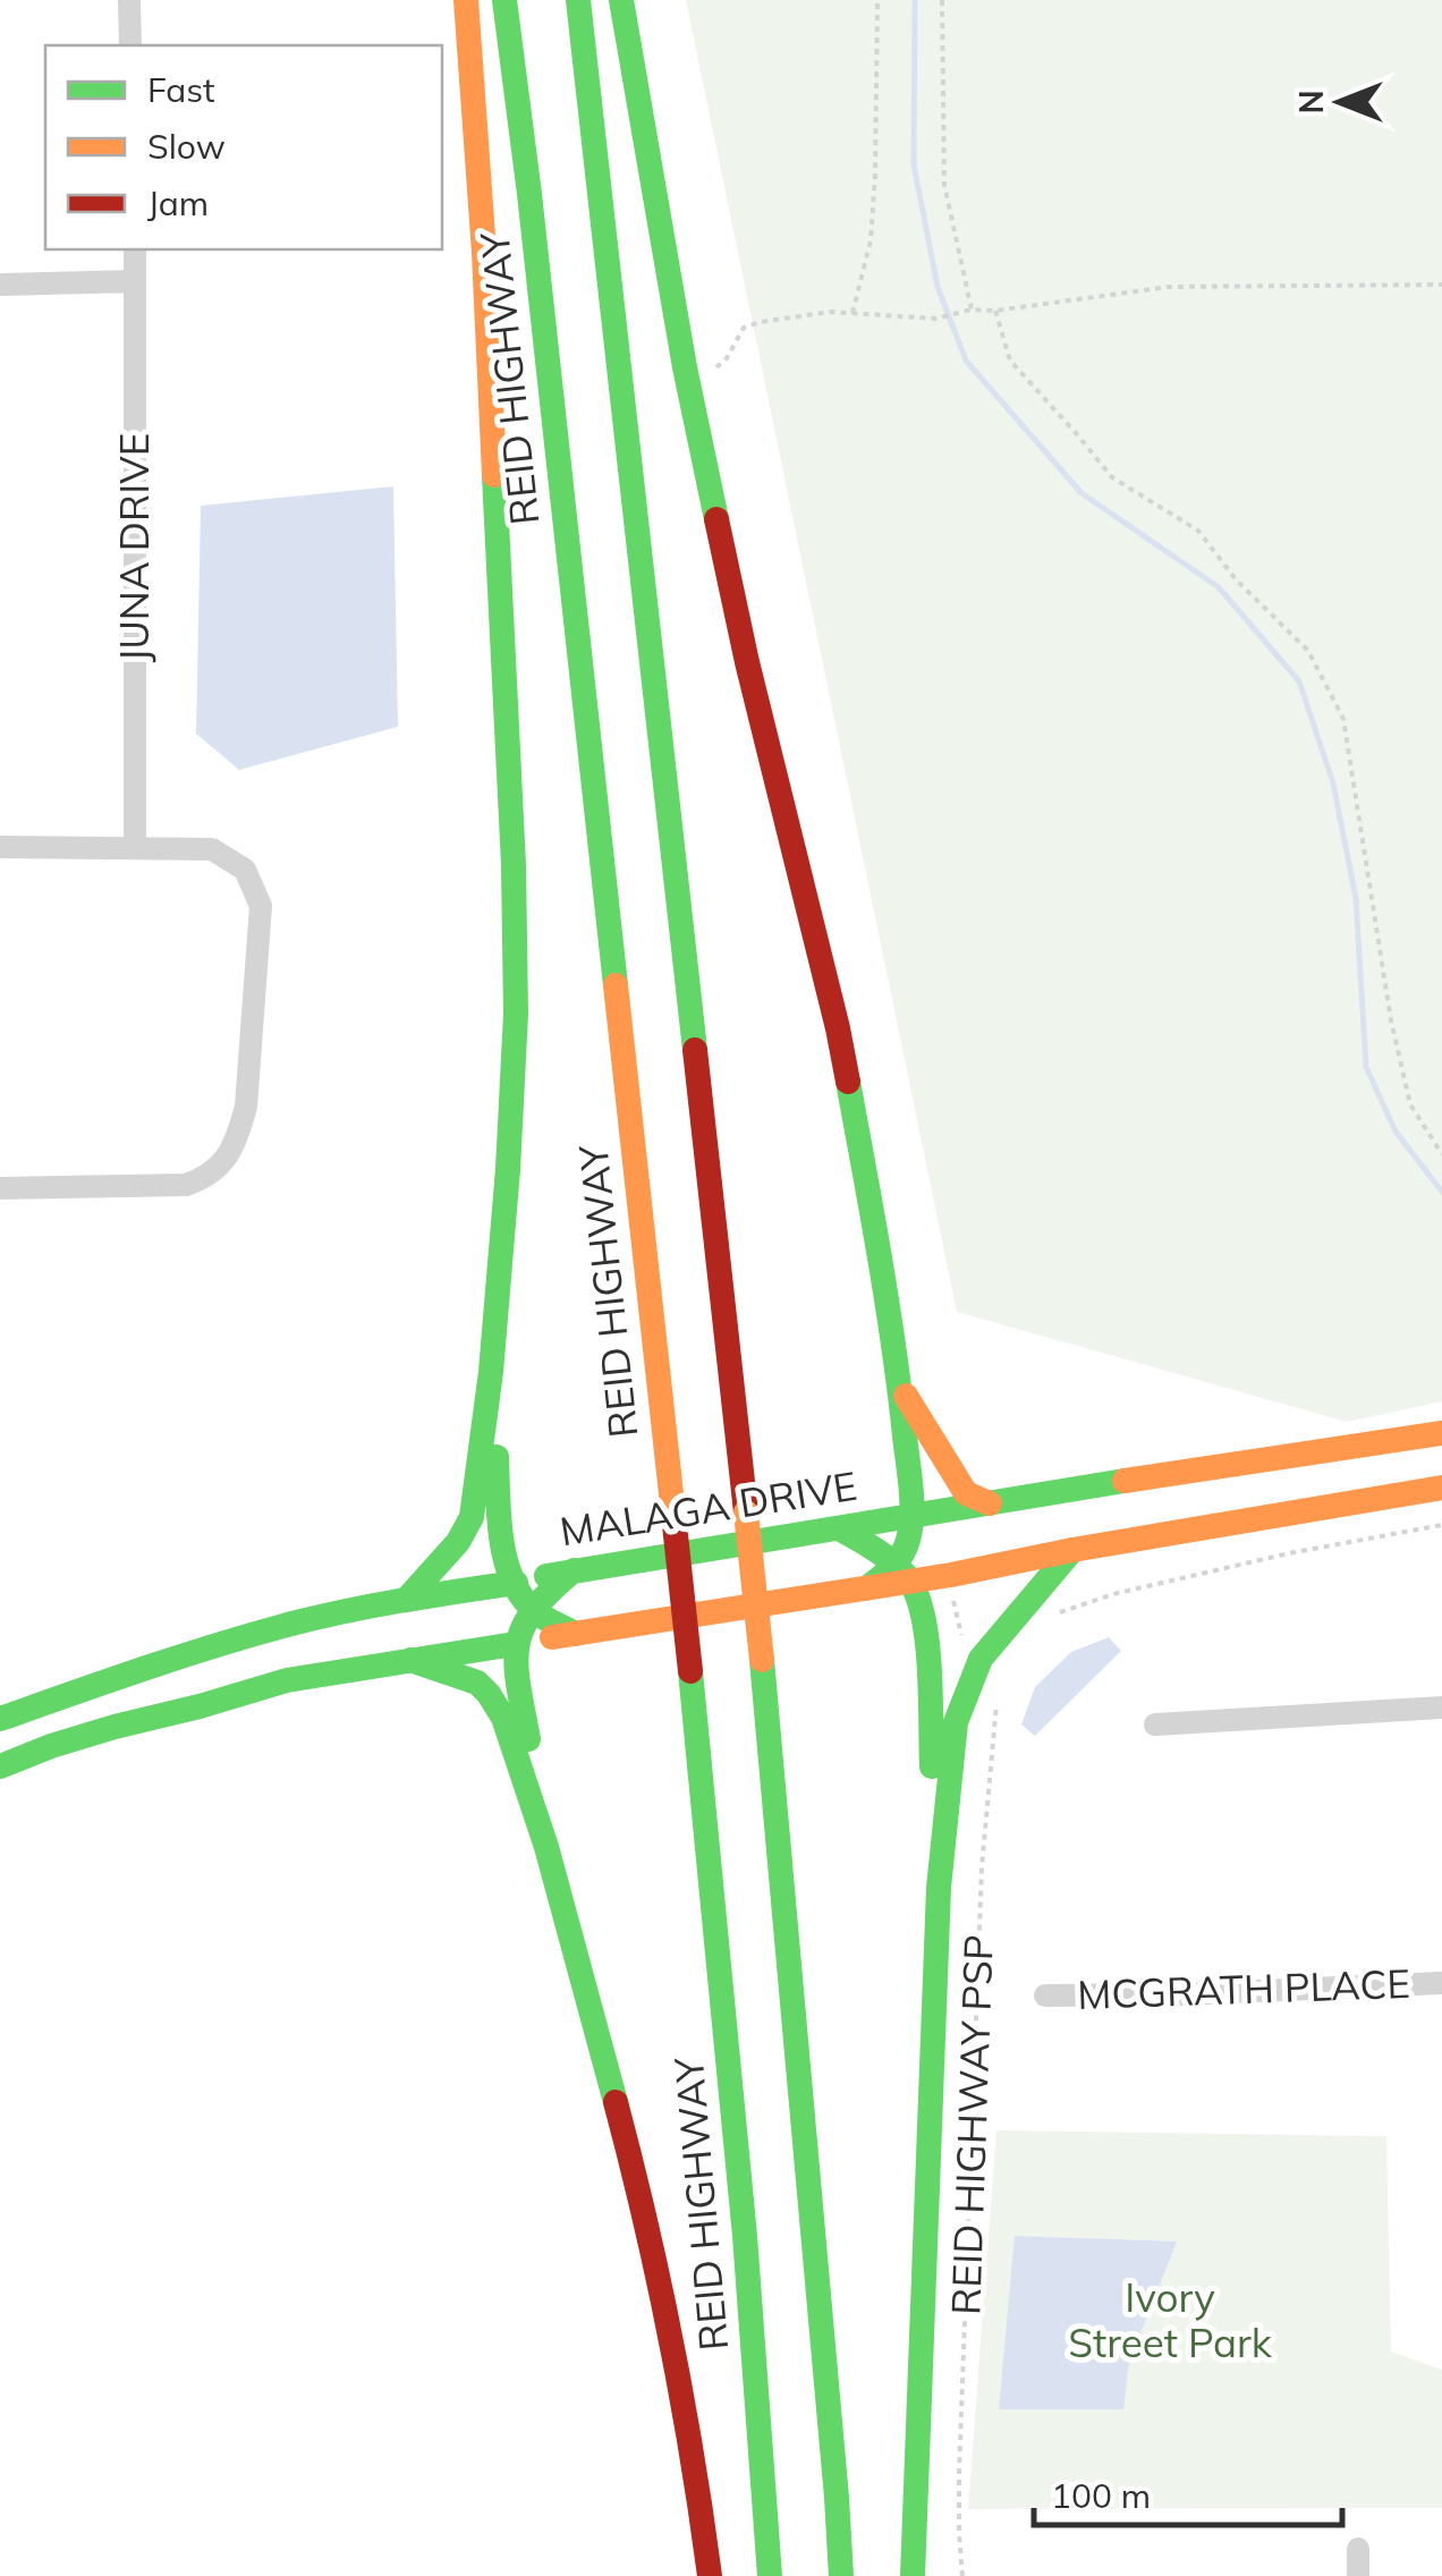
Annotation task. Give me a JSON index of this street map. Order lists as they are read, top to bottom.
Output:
{
  "streets": {
    "main road": ["REID HIGHWAY", "MALAGA DRIVE"],
    "street": ["JUNA DRIVE", "MCGRATH PLACE"],
    "path": ["REID HIGHWAY PSP"]
  },
  "parks": ["Ivory Street Park"],
  "legend": ["Fast", "Slow", "Jam"],
  "scale_bar": "100 m",
  "north": "left"
}
